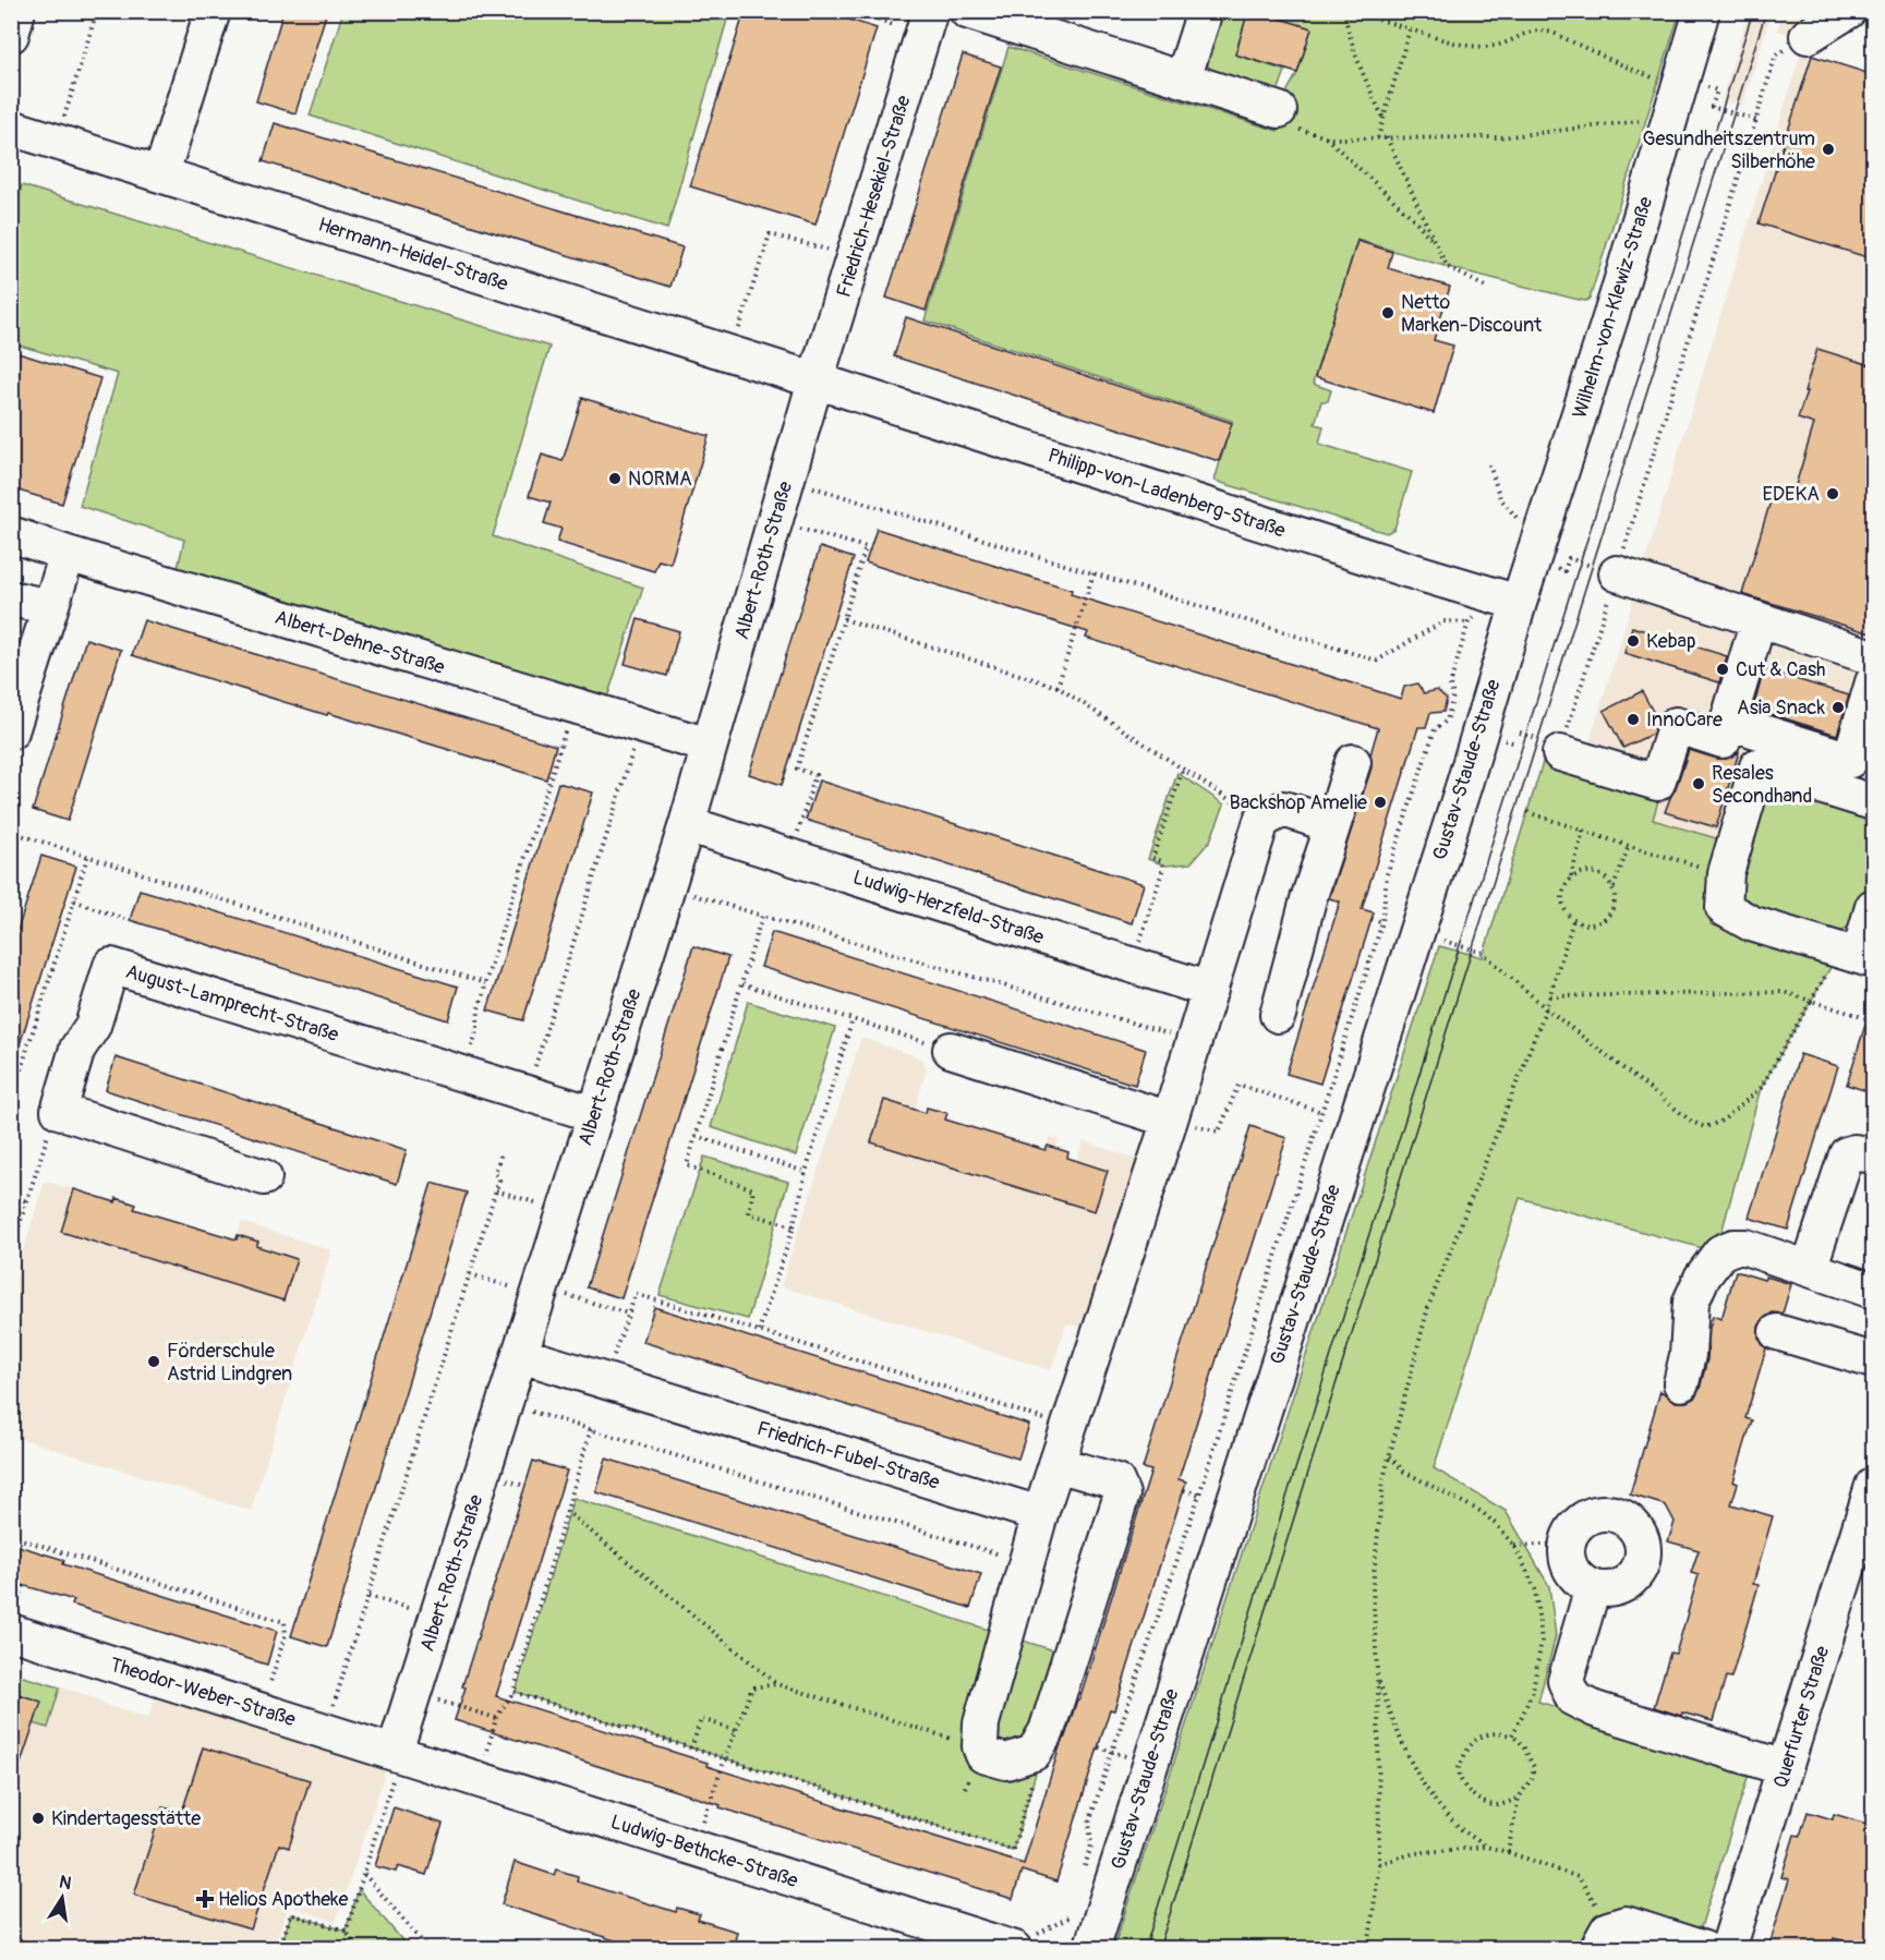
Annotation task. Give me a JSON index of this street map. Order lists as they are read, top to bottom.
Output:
{
  "streets": {
    "street": [
      "Friedrich-Hesekiel-Straße",
      "Hermann-Heidel-Straße",
      "Wilhelm-von-Klewiz-Straße",
      "Philipp-von-Ladenberg-Straße",
      "Albert-Roth-Straße",
      "Albert-Dehne-Straße",
      "Gustav-Staude-Straße",
      "Ludwig-Herzfeld-Straße",
      "August-Lamprecht-Straße",
      "Friedrich-Fubel-Straße",
      "Theodor-Weber-Straße",
      "Querfurter Straße",
      "Ludwig-Bethcke-Straße"
    ]
  },
  "crossings": [
    ["Friedrich-Hesekiel-Straße", "Hermann-Heidel-Straße"],
    ["Friedrich-Hesekiel-Straße", "Philipp-von-Ladenberg-Straße"],
    ["Friedrich-Hesekiel-Straße", "Albert-Roth-Straße"],
    ["Hermann-Heidel-Straße", "Philipp-von-Ladenberg-Straße"],
    ["Hermann-Heidel-Straße", "Albert-Roth-Straße"],
    ["Wilhelm-von-Klewiz-Straße", "Philipp-von-Ladenberg-Straße"],
    ["Wilhelm-von-Klewiz-Straße", "Gustav-Staude-Straße"],
    ["Philipp-von-Ladenberg-Straße", "Albert-Roth-Straße"],
    ["Philipp-von-Ladenberg-Straße", "Gustav-Staude-Straße"],
    ["Albert-Roth-Straße", "Albert-Dehne-Straße"],
    ["Albert-Roth-Straße", "Ludwig-Herzfeld-Straße"],
    ["Albert-Roth-Straße", "August-Lamprecht-Straße"],
    ["Albert-Roth-Straße", "Friedrich-Fubel-Straße"],
    ["Albert-Roth-Straße", "Theodor-Weber-Straße"],
    ["Albert-Roth-Straße", "Ludwig-Bethcke-Straße"],
    ["Theodor-Weber-Straße", "Ludwig-Bethcke-Straße"]
  ],
  "places": {
    "other": [
      "Gesundheitszentrum Silberhöhe",
      "Netto Marken-Discount",
      "NORMA",
      "EDEKA",
      "Kebap",
      "Cut & Cash",
      "Asia Snack",
      "InnoCare",
      "Resales Secondhand",
      "Backshop Amelie",
      "Förderschule Astrid Lindgren",
      "Kindertagesstätte"
    ],
    "health": ["Helios Apotheke"]
  },
  "north": "top"
}
